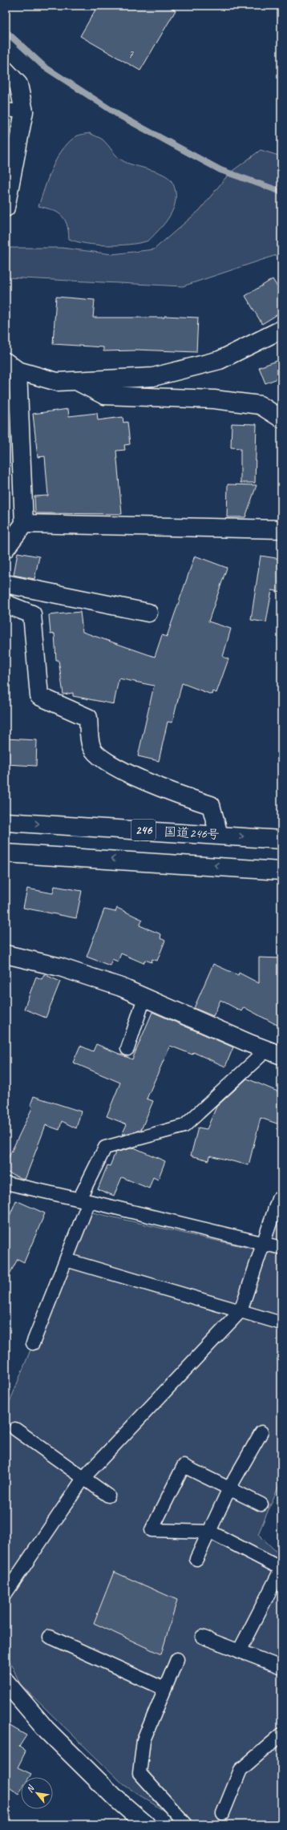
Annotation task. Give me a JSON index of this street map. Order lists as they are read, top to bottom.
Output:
{
  "streets": {
    "main road": ["246", "国道246号"]
  },
  "house_numbers": ["7"],
  "north": "top left"
}
